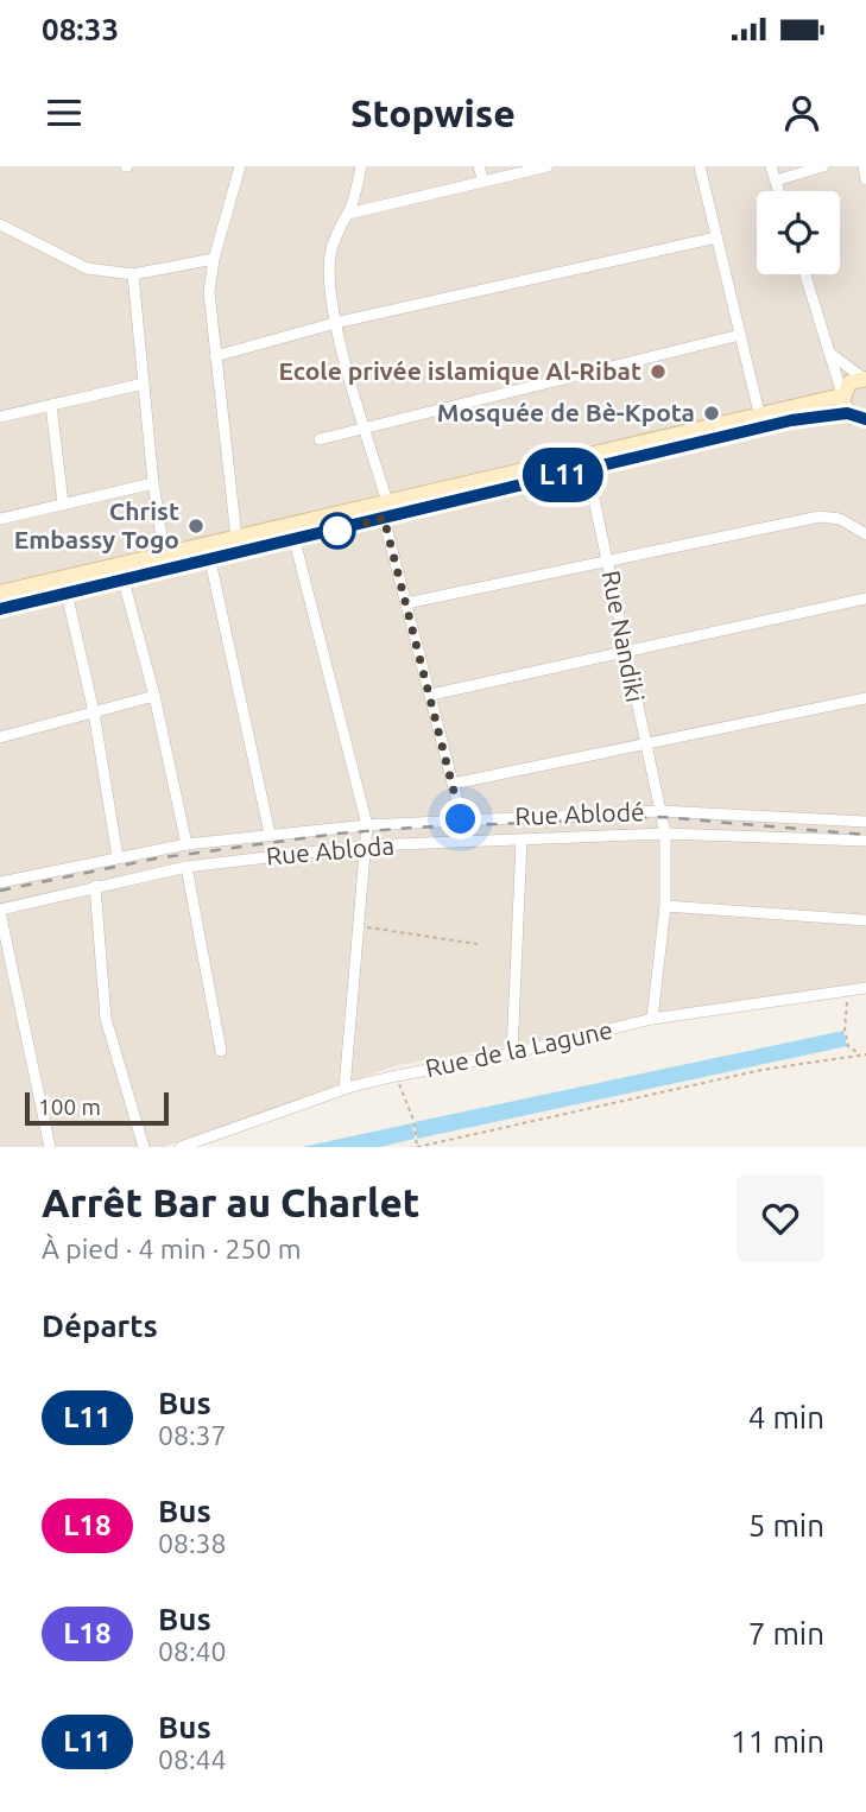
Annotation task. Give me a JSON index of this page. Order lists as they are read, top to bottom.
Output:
{
  "streets": {
    "street": [
      "Rue Nandiki",
      "Rue Ablodé",
      "Rue Abloda",
      "Rue de la Lagune"
    ]
  },
  "crossings": [
    ["Rue Nandiki", "Rue Ablodé"],
    ["Rue Nandiki", "Rue Abloda"],
    ["Rue Nandiki", "Rue de la Lagune"]
  ],
  "places": ["Ecole privée islamique Al-Ribat", "Mosquée de Bè-Kpota", "Christ Embassy Togo"],
  "lines": ["bus line L11"],
  "scale_bar": "100 m",
  "page": {
    "status": "08:33",
    "header": "Stopwise",
    "on_map": "L11",
    "scale": "100 m",
    "heading": [
      ["Arrêt Bar au Charlet", "À pied · 4 min · 250 m"],
      "Départs"
    ],
    "list": [
      {
        "mark": "L11",
        "name": "Bus",
        "note": "08:37",
        "value": "4 min"
      },
      {
        "mark": "L18",
        "name": "Bus",
        "note": "08:38",
        "value": "5 min"
      },
      {
        "mark": "L18",
        "name": "Bus",
        "note": "08:40",
        "value": "7 min"
      },
      {
        "mark": "L11",
        "name": "Bus",
        "note": "08:44",
        "value": "11 min"
      }
    ]
  }
}
